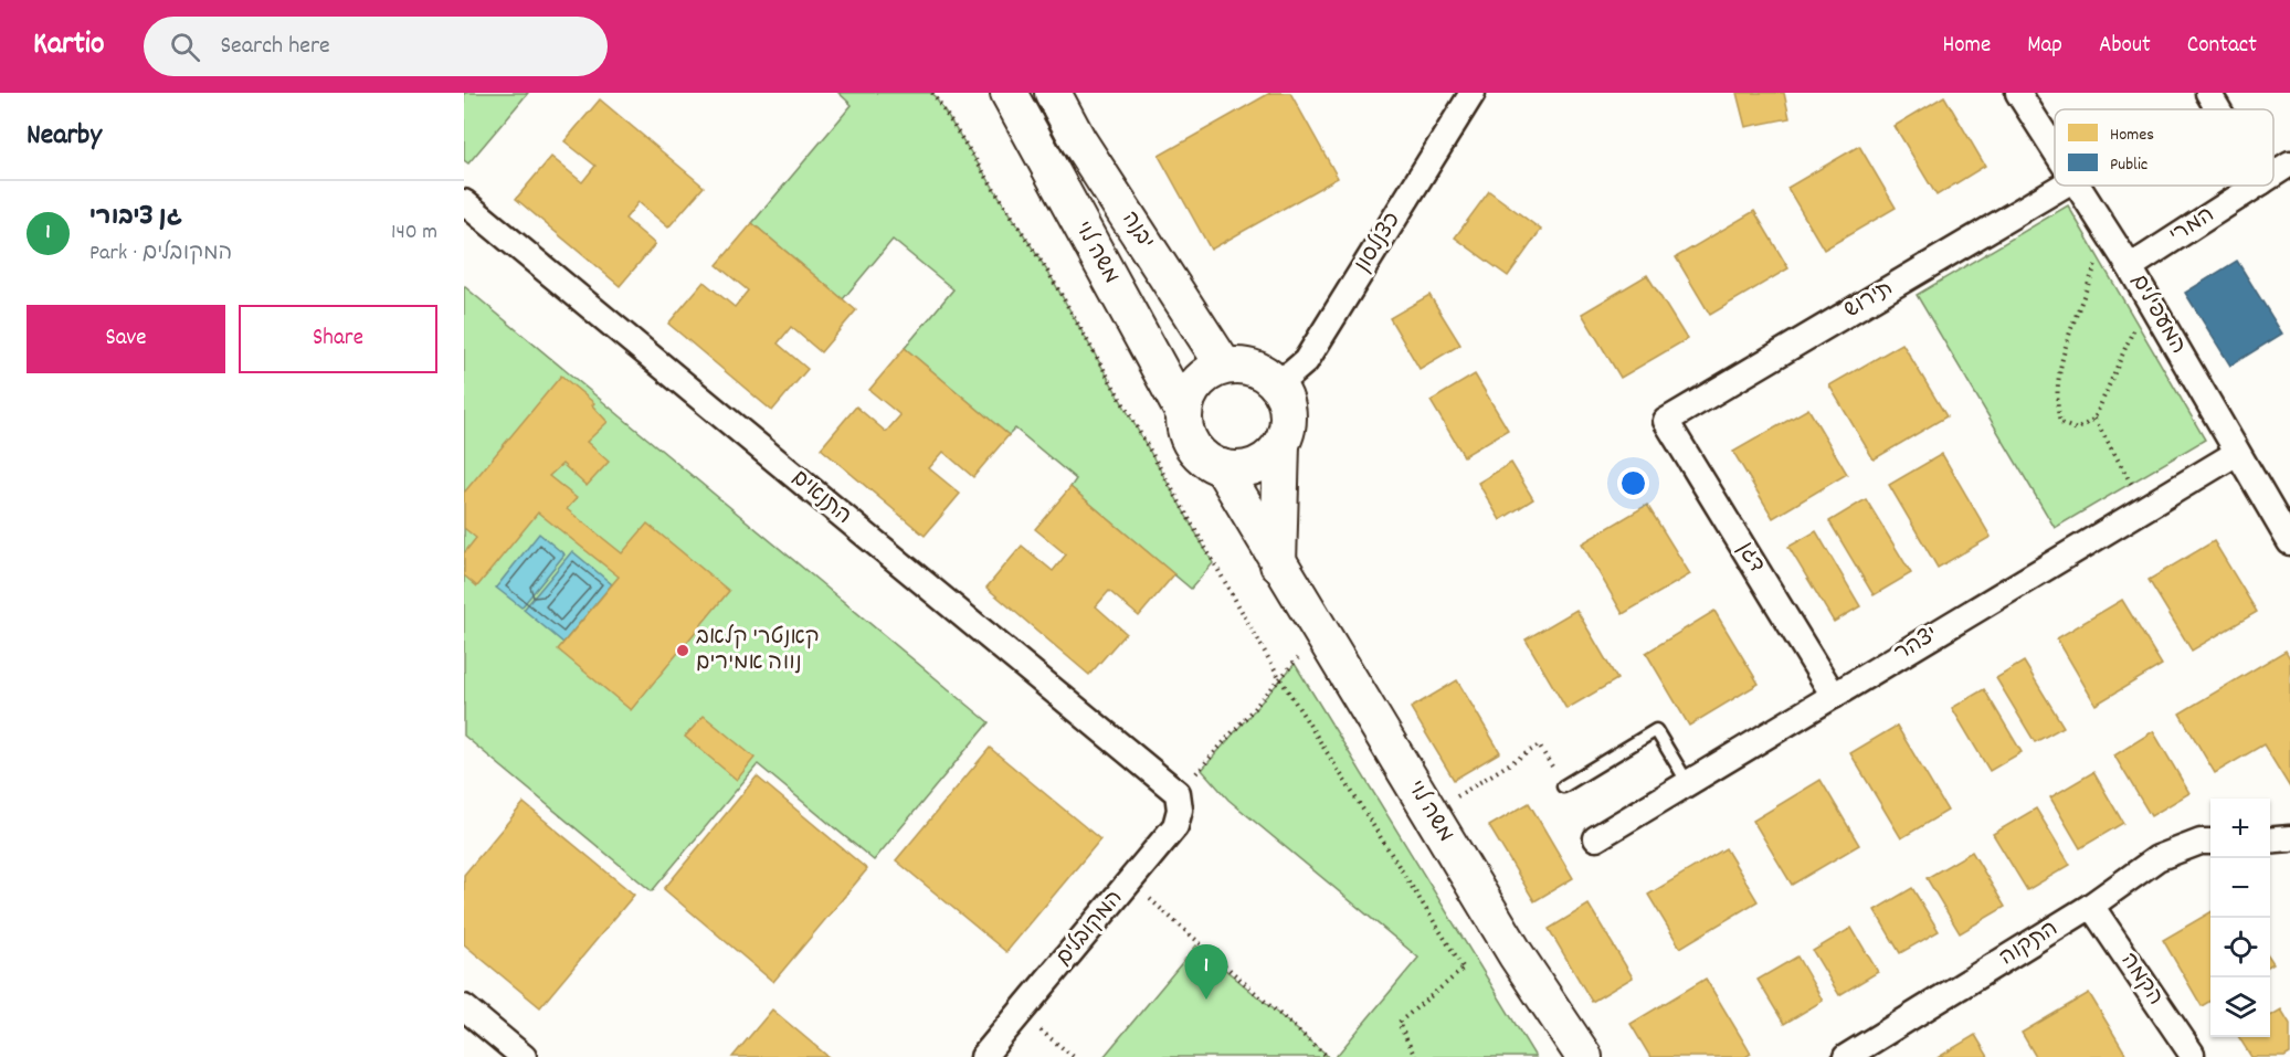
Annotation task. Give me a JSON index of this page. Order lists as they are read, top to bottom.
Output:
{
  "streets": {
    "street": [
      "המרי",
      "יבנה",
      "כצנלסון",
      "משה לוי",
      "תירוש",
      "המעפילים",
      "התנאים",
      "דגן",
      "יצהר",
      "המקובלים",
      "התקוה",
      "הקמה"
    ]
  },
  "crossings": [
    ["המרי", "המעפילים"],
    ["יבנה", "כצנלסון"],
    ["יבנה", "משה לוי"],
    ["כצנלסון", "משה לוי"],
    ["תירוש", "דגן"],
    ["המעפילים", "יצהר"],
    ["התנאים", "המקובלים"],
    ["דגן", "יצהר"],
    ["התקוה", "הקמה"]
  ],
  "places": ["קאנטרי קלאב נווה אמירים"],
  "legend": ["Homes", "Public"],
  "page": {
    "header": "Kartio",
    "search": "Search here",
    "nav": [
      "Home",
      "Map",
      "About",
      "Contact"
    ],
    "heading": "Nearby",
    "list": [
      {
        "mark": "1",
        "name": "גן ציבורי",
        "note": "Park · המקובלים",
        "value": "140 m"
      }
    ],
    "buttons": ["Save", "Share"],
    "map_buttons": ["+", "−"],
    "pins": "1"
  }
}
